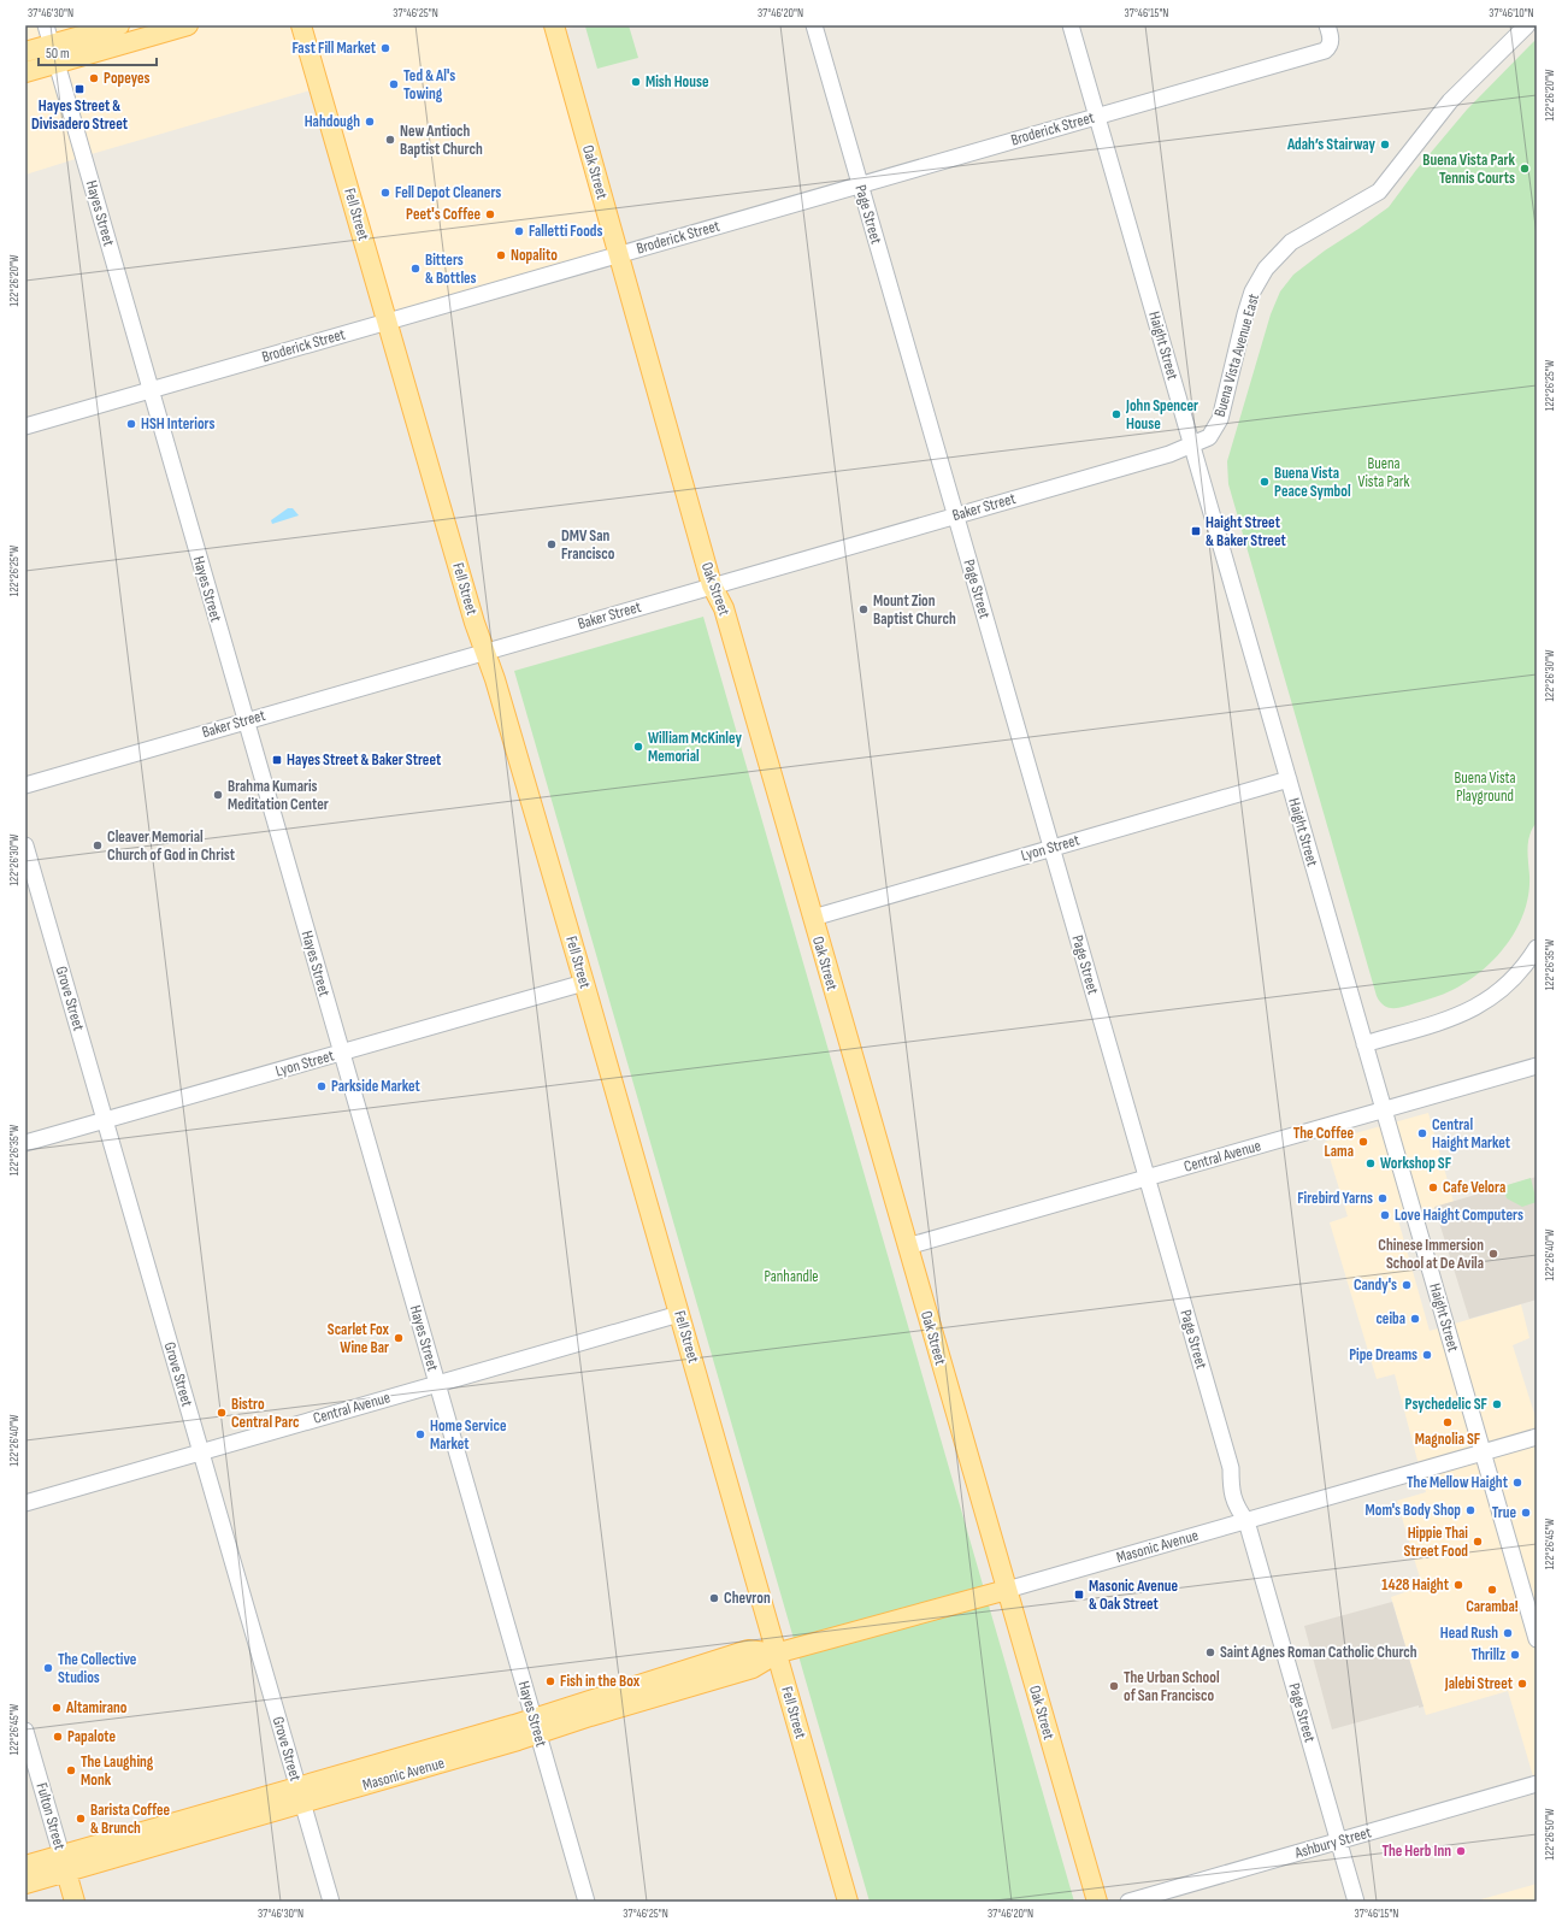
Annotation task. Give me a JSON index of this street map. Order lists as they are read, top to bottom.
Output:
{
  "streets": {
    "main road": [
      "Oak Street",
      "Fell Street",
      "Masonic Avenue",
      "Fulton Street"
    ],
    "street": [
      "Broderick Street",
      "Hayes Street",
      "Page Street",
      "Haight Street",
      "Buena Vista Avenue East",
      "Baker Street",
      "Lyon Street",
      "Grove Street",
      "Central Avenue",
      "Ashbury Street"
    ]
  },
  "crossings": [
    ["Broderick Street", "Oak Street"],
    ["Broderick Street", "Hayes Street"],
    ["Broderick Street", "Fell Street"],
    ["Broderick Street", "Page Street"],
    ["Broderick Street", "Haight Street"],
    ["Oak Street", "Baker Street"],
    ["Oak Street", "Lyon Street"],
    ["Oak Street", "Central Avenue"],
    ["Oak Street", "Masonic Avenue"],
    ["Hayes Street", "Baker Street"],
    ["Hayes Street", "Lyon Street"],
    ["Hayes Street", "Central Avenue"],
    ["Hayes Street", "Masonic Avenue"],
    ["Fell Street", "Baker Street"],
    ["Fell Street", "Lyon Street"],
    ["Fell Street", "Central Avenue"],
    ["Fell Street", "Masonic Avenue"],
    ["Page Street", "Baker Street"],
    ["Page Street", "Lyon Street"],
    ["Page Street", "Central Avenue"],
    ["Page Street", "Masonic Avenue"],
    ["Page Street", "Ashbury Street"],
    ["Haight Street", "Buena Vista Avenue East"],
    ["Haight Street", "Baker Street"],
    ["Haight Street", "Lyon Street"],
    ["Haight Street", "Central Avenue"],
    ["Haight Street", "Masonic Avenue"],
    ["Buena Vista Avenue East", "Baker Street"],
    ["Lyon Street", "Grove Street"],
    ["Grove Street", "Central Avenue"],
    ["Grove Street", "Masonic Avenue"],
    ["Masonic Avenue", "Fulton Street"]
  ],
  "parks": ["Buena Vista Park", "Buena Vista Playground", "Panhandle"],
  "places": {
    "other": [
      "Fast Fill Market",
      "Popeyes",
      "Mish House",
      "Ted & Al's Towing",
      "Hahdough",
      "New Antioch Baptist Church",
      "Adah’s Stairway",
      "Buena Vista Park Tennis Courts",
      "Fell Depot Cleaners",
      "Peet's Coffee",
      "Falletti Foods",
      "Nopalito",
      "Bitters & Bottles",
      "John Spencer House",
      "HSH Interiors",
      "Buena Vista Peace Symbol",
      "DMV San Francisco",
      "Mount Zion Baptist Church",
      "William McKinley Memorial",
      "Brahma Kumaris Meditation Center",
      "Cleaver Memorial Church of God in Christ",
      "Parkside Market",
      "Central Haight Market",
      "The Coffee Lama",
      "Workshop SF",
      "Cafe Velora",
      "Firebird Yarns",
      "Love Haight Computers",
      "Chinese Immersion School at De Avila",
      "Candy's",
      "ceiba",
      "Scarlet Fox Wine Bar",
      "Pipe Dreams",
      "Psychedelic SF",
      "Bistro Central Parc",
      "Magnolia SF",
      "Home Service Market",
      "The Mellow Haight",
      "Mom's Body Shop",
      "True",
      "Hippie Thai Street Food",
      "1428 Haight",
      "Caramba!",
      "Chevron",
      "Head Rush",
      "Saint Agnes Roman Catholic Church",
      "Thrillz",
      "The Collective Studios",
      "Fish in the Box",
      "Jalebi Street",
      "The Urban School of San Francisco",
      "Altamirano",
      "Papalote",
      "The Laughing Monk",
      "Barista Coffee & Brunch",
      "The Herb Inn"
    ],
    "transit": [
      "Hayes Street & Divisadero Street",
      "Haight Street & Baker Street",
      "Hayes Street & Baker Street",
      "Masonic Avenue & Oak Street"
    ]
  },
  "scale_bar": "50 m",
  "coordinates": [
    "37°46'30\"N",
    "37°46'25\"N",
    "37°46'20\"N",
    "37°46'15\"N",
    "37°46'10\"N",
    "122°26'20\"W",
    "122°26'25\"W",
    "122°26'30\"W",
    "122°26'35\"W",
    "122°26'40\"W",
    "122°26'45\"W",
    "122°26'50\"W"
  ]
}
